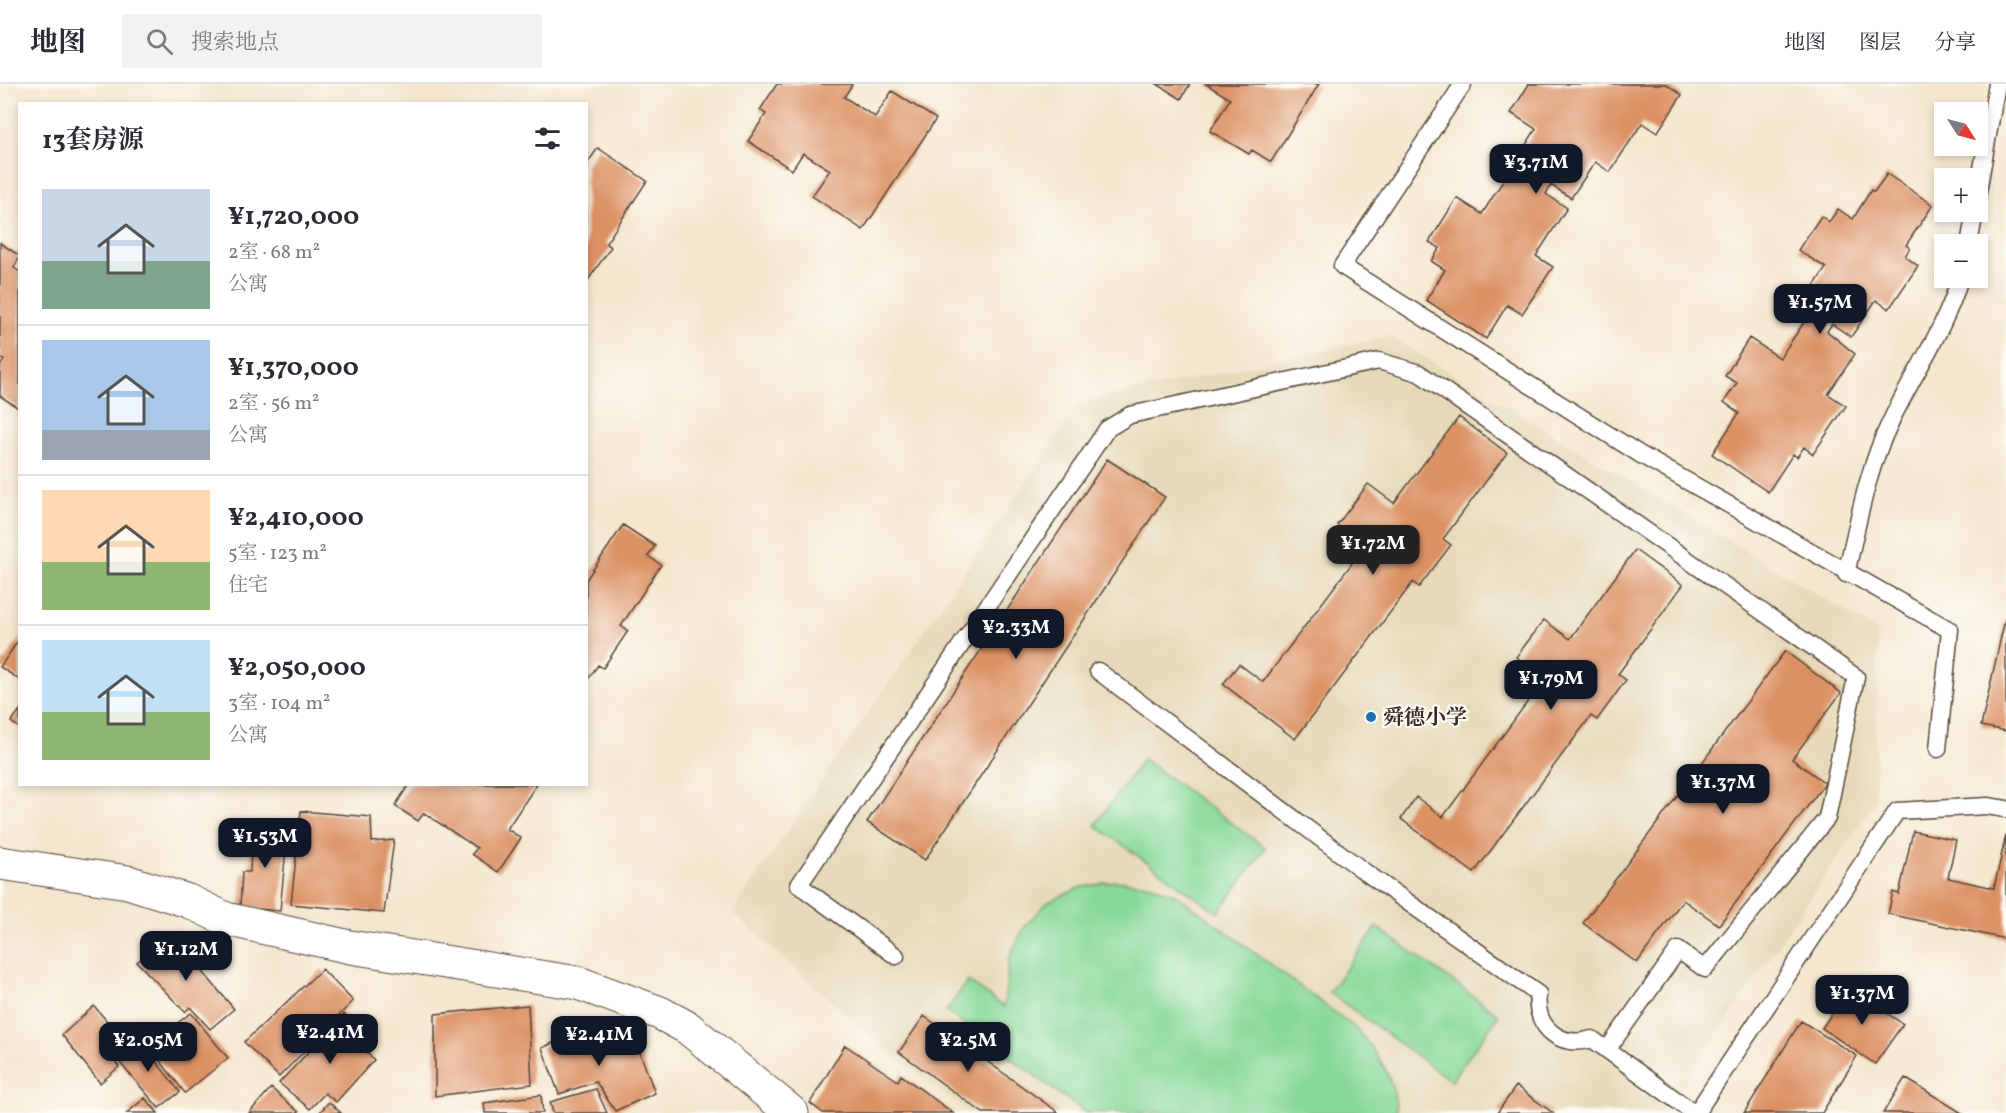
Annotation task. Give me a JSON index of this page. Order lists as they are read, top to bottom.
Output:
{
  "places": ["舜德小学"],
  "north": "bottom right",
  "page": {
    "header": "地图",
    "search": "搜索地点",
    "nav": ["地图", "图层", "分享"],
    "map_buttons": ["+", "−"],
    "heading": "13套房源",
    "price": [
      "¥3.71M",
      "¥1.57M",
      "¥1.72M",
      "¥2.33M",
      "¥1.79M",
      "¥1.37M",
      "¥1.53M",
      "¥1.12M",
      "¥1.37M",
      "¥2.41M",
      "¥2.41M",
      "¥2.05M",
      "¥2.5M"
    ],
    "list": [
      {
        "name": "¥1,720,000",
        "note": "2室 · 68 m² · 公寓"
      },
      {
        "name": "¥1,370,000",
        "note": "2室 · 56 m² · 公寓"
      },
      {
        "name": "¥2,410,000",
        "note": "5室 · 123 m² · 住宅"
      },
      {
        "name": "¥2,050,000",
        "note": "3室 · 104 m² · 公寓"
      }
    ]
  }
}
